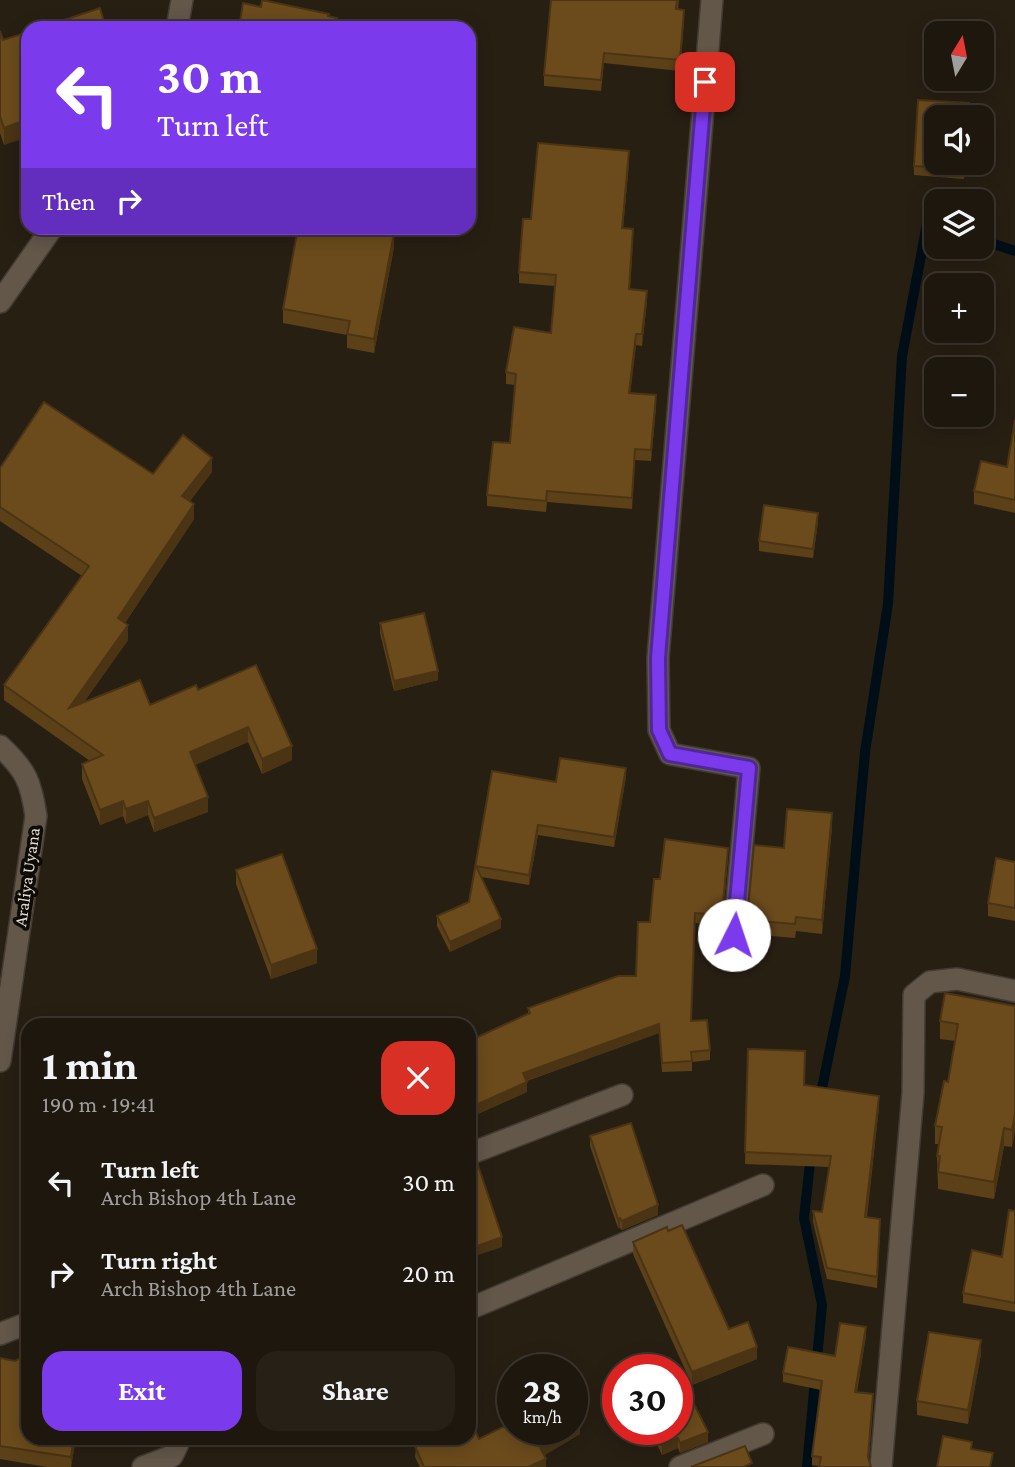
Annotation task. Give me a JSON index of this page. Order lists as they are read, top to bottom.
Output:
{
  "streets": {
    "street": ["Araliya Uyana"]
  },
  "north": "top",
  "page": {
    "map_buttons": ["+", "−"],
    "turn": ["30 m", "Turn left"],
    "then": "Then",
    "heading": ["1 min", "190 m · 19:41"],
    "list": [
      {
        "name": "Turn left",
        "note": "Arch Bishop 4th Lane",
        "value": "30 m"
      },
      {
        "name": "Turn right",
        "note": "Arch Bishop 4th Lane",
        "value": "20 m"
      }
    ],
    "buttons": ["Exit", "Share"],
    "speed": "28 km/h",
    "limit": "30"
  }
}
